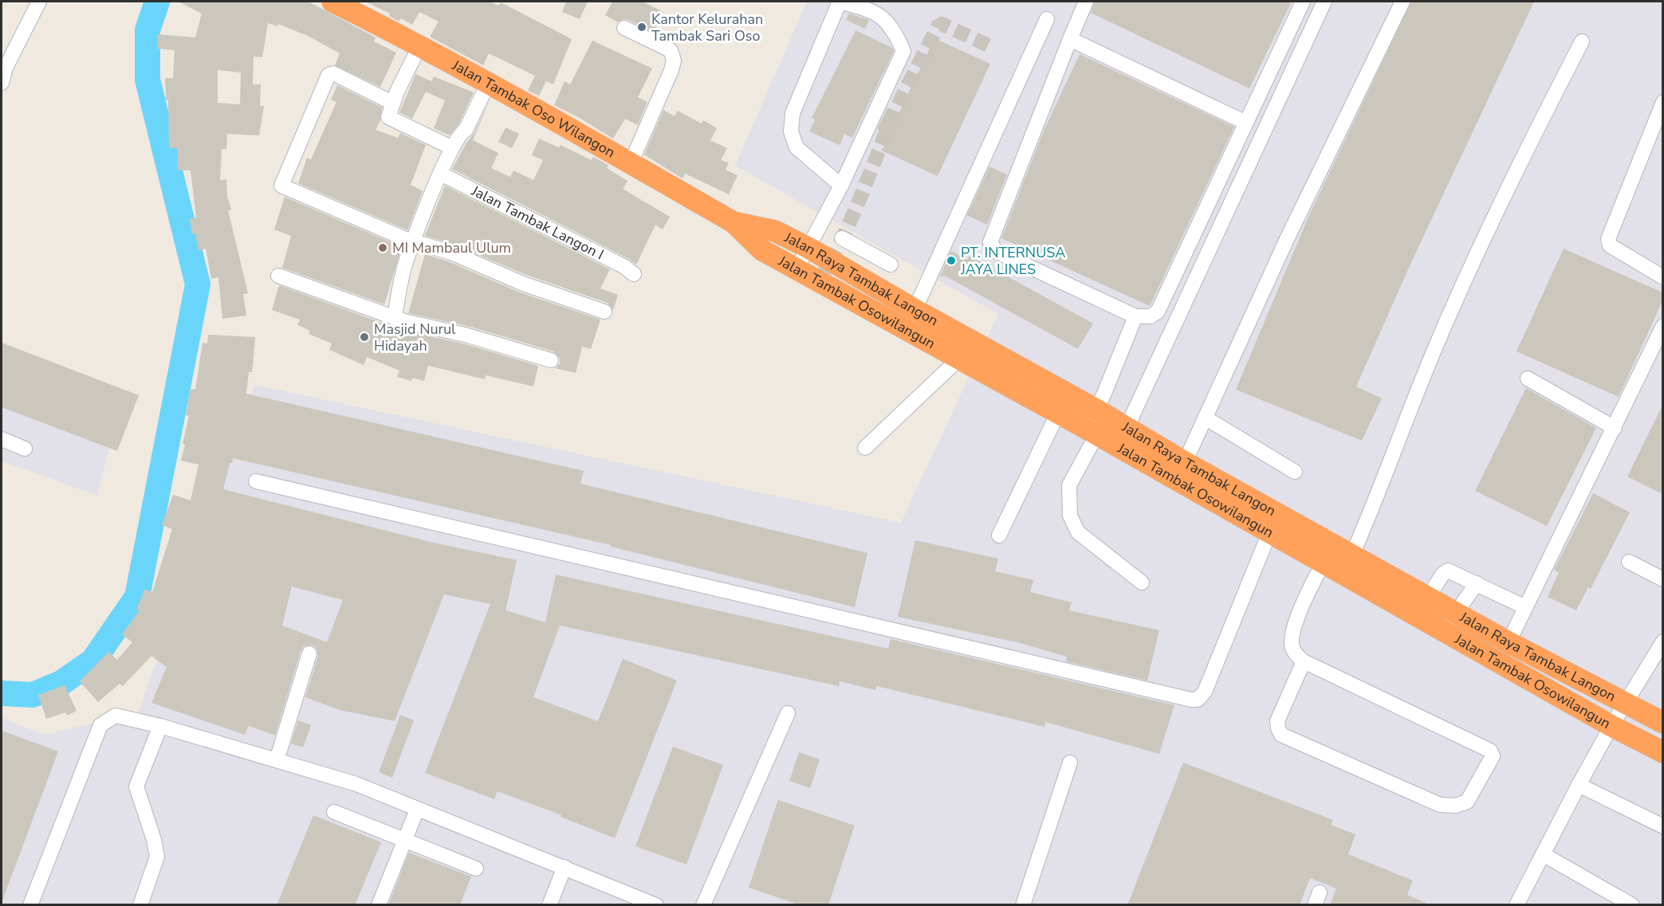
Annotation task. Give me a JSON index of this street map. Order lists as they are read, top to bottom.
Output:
{
  "streets": {
    "highway": ["Jalan Tambak Oso Wilangon", "Jalan Raya Tambak Langon", "Jalan Tambak Osowilangun"],
    "street": ["Jalan Tambak Langon I"]
  },
  "crossings": [
    ["Jalan Tambak Oso Wilangon", "Jalan Raya Tambak Langon"],
    ["Jalan Tambak Oso Wilangon", "Jalan Tambak Osowilangun"],
    ["Jalan Raya Tambak Langon", "Jalan Tambak Osowilangun"]
  ],
  "places": [
    "Kantor Kelurahan Tambak Sari Oso",
    "MI Mambaul Ulum",
    "PT. INTERNUSA JAYA LINES",
    "Masjid Nurul Hidayah"
  ]
}
